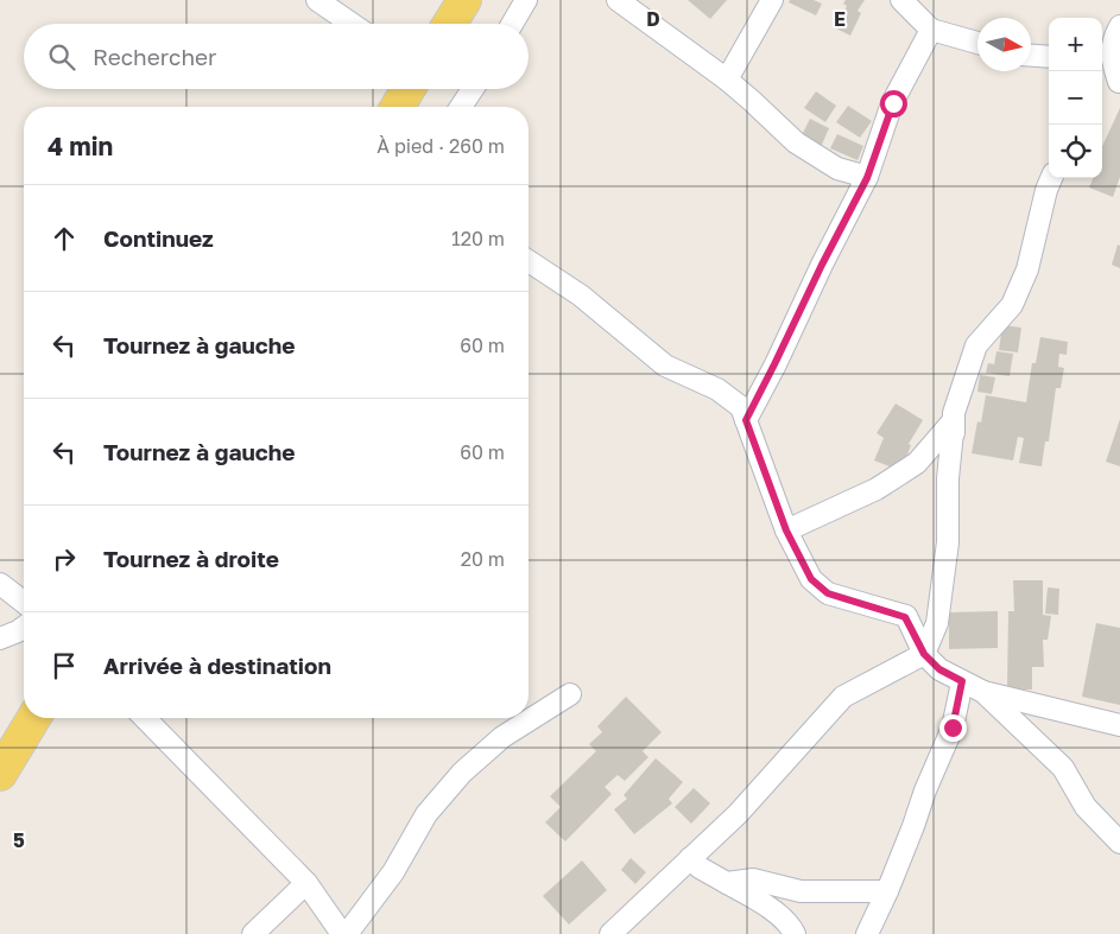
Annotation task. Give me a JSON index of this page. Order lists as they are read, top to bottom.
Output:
{
  "north": "right",
  "page": {
    "map_buttons": ["+", "−"],
    "search": "Rechercher",
    "heading": ["4 min", "À pied · 260 m"],
    "list": [
      ["Continuez", "120 m"],
      ["Tournez à gauche", "60 m"],
      ["Tournez à gauche", "60 m"],
      ["Tournez à droite", "20 m"],
      "Arrivée à destination"
    ]
  },
  "grid": {
    "columns": ["D", "E"],
    "rows": ["5"]
  }
}
